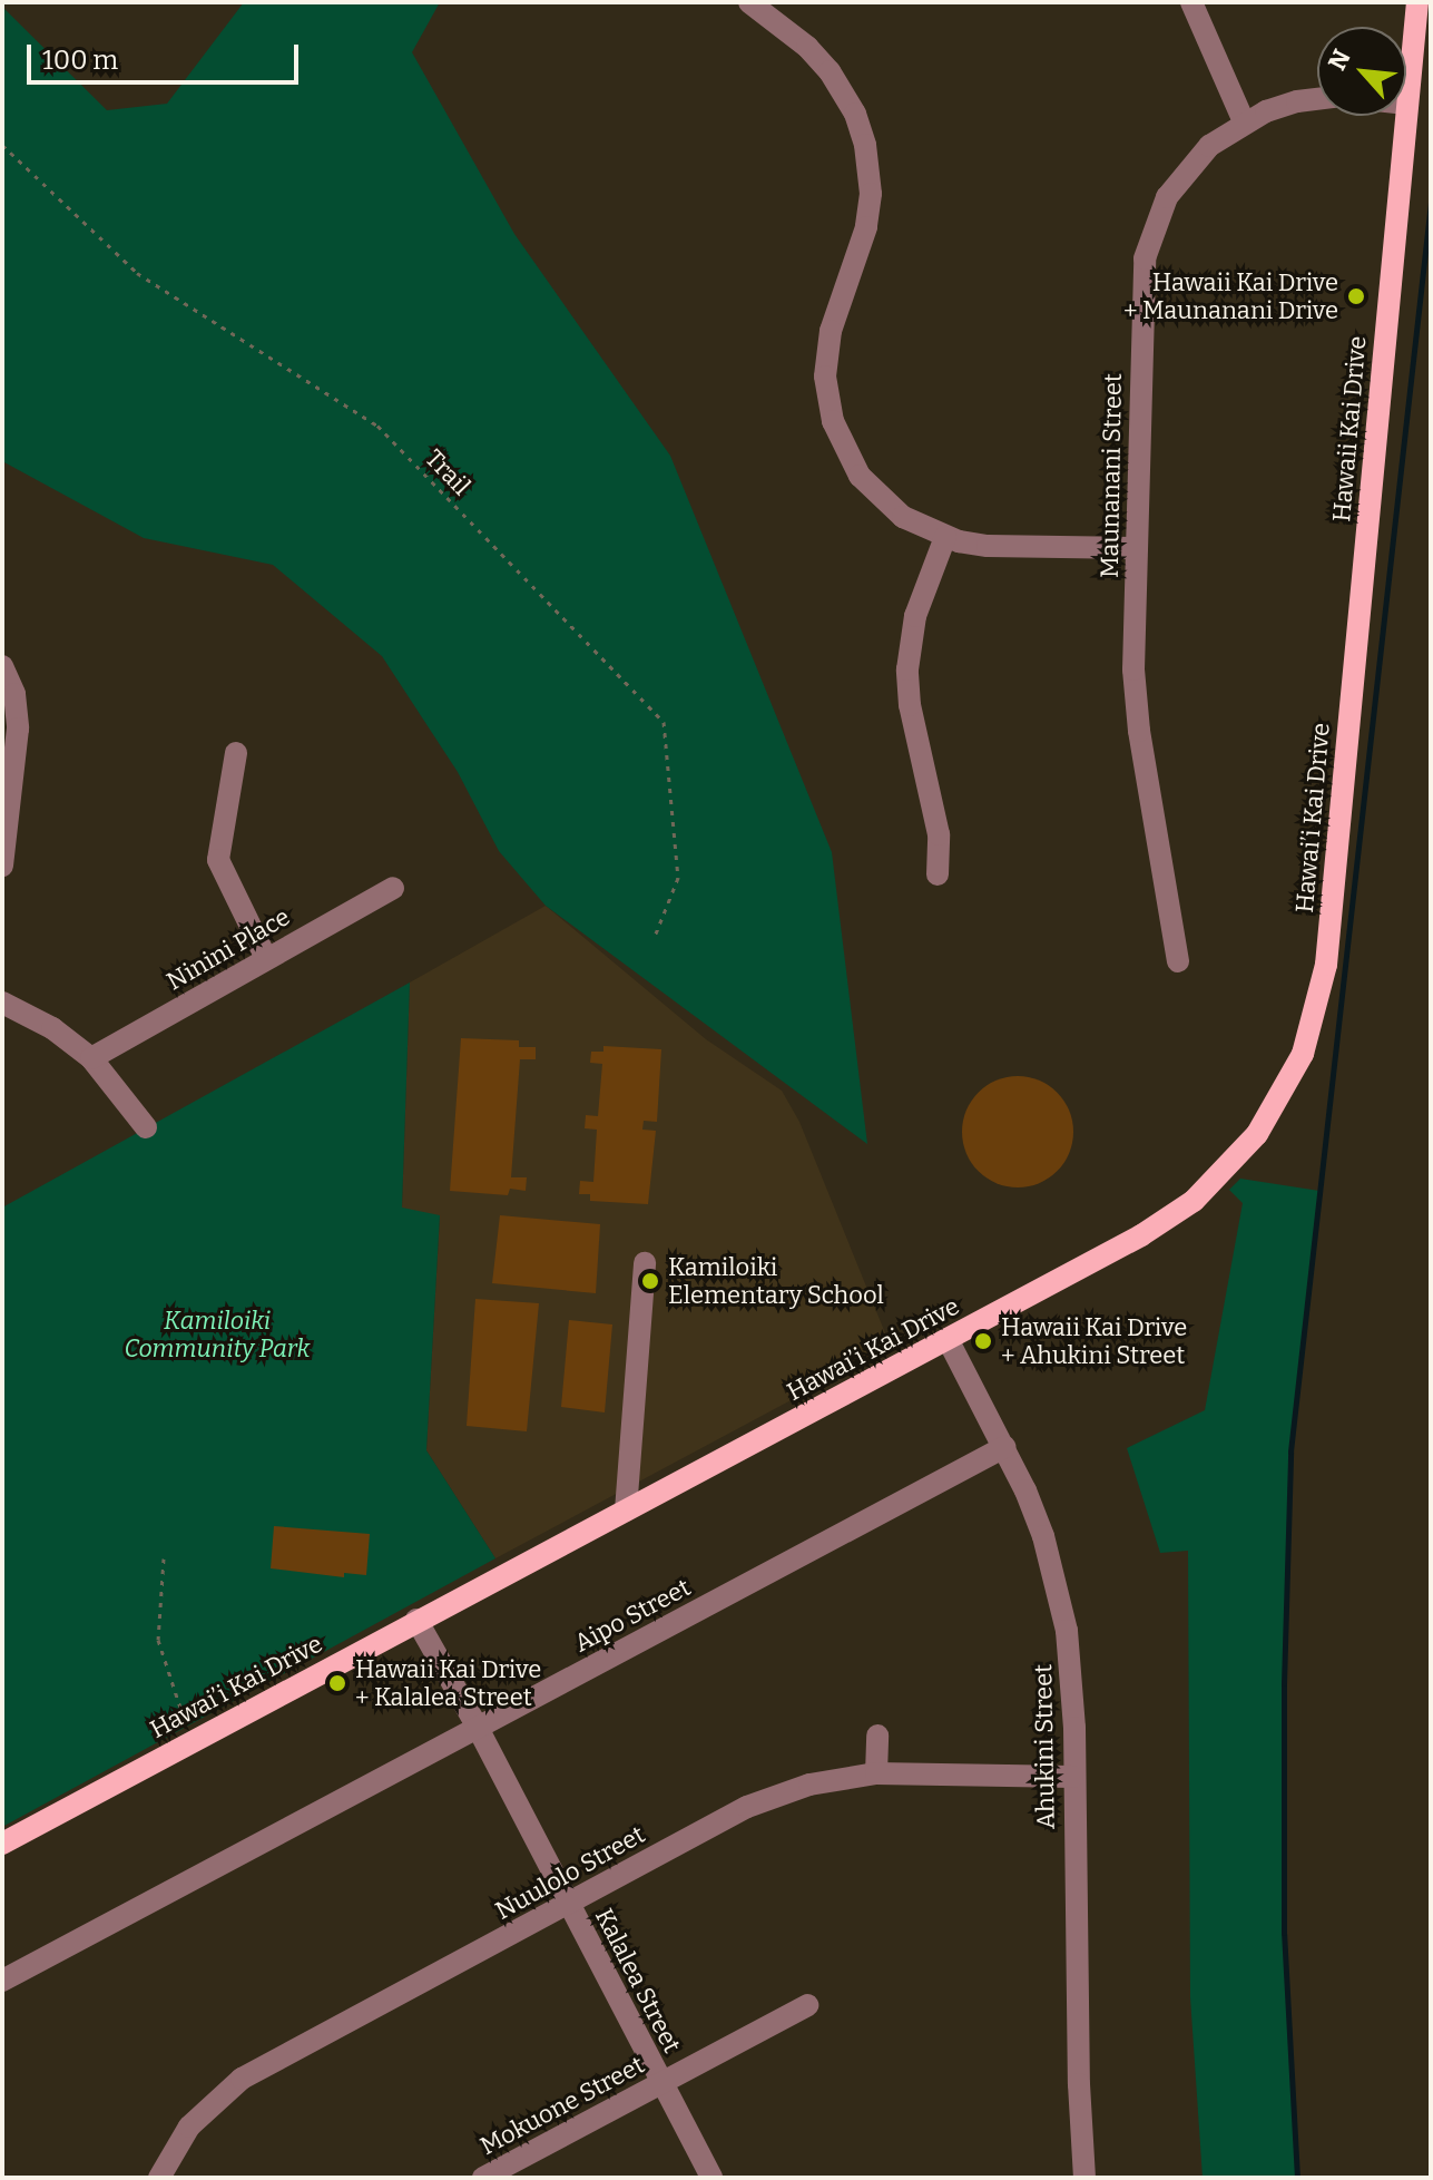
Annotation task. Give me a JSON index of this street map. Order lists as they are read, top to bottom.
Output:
{
  "streets": {
    "main road": ["Hawaii Kai Drive", "Hawai’i Kai Drive"],
    "street": [
      "Maunanani Street",
      "Ninini Place",
      "Aipo Street",
      "Ahukini Street",
      "Nuulolo Street",
      "Kalalea Street",
      "Mokuone Street"
    ],
    "path": ["Trail"]
  },
  "crossings": [
    ["Hawaii Kai Drive", "Hawai’i Kai Drive"],
    ["Hawai’i Kai Drive", "Ahukini Street"],
    ["Hawai’i Kai Drive", "Kalalea Street"],
    ["Aipo Street", "Ahukini Street"],
    ["Aipo Street", "Kalalea Street"],
    ["Ahukini Street", "Nuulolo Street"],
    ["Nuulolo Street", "Kalalea Street"],
    ["Kalalea Street", "Mokuone Street"]
  ],
  "parks": ["Kamiloiki Community Park"],
  "places": [
    "Hawaii Kai Drive + Maunanani Drive",
    "Kamiloiki Elementary School",
    "Hawaii Kai Drive + Ahukini Street",
    "Hawaii Kai Drive + Kalalea Street"
  ],
  "scale_bar": "100 m",
  "north": "top left"
}
